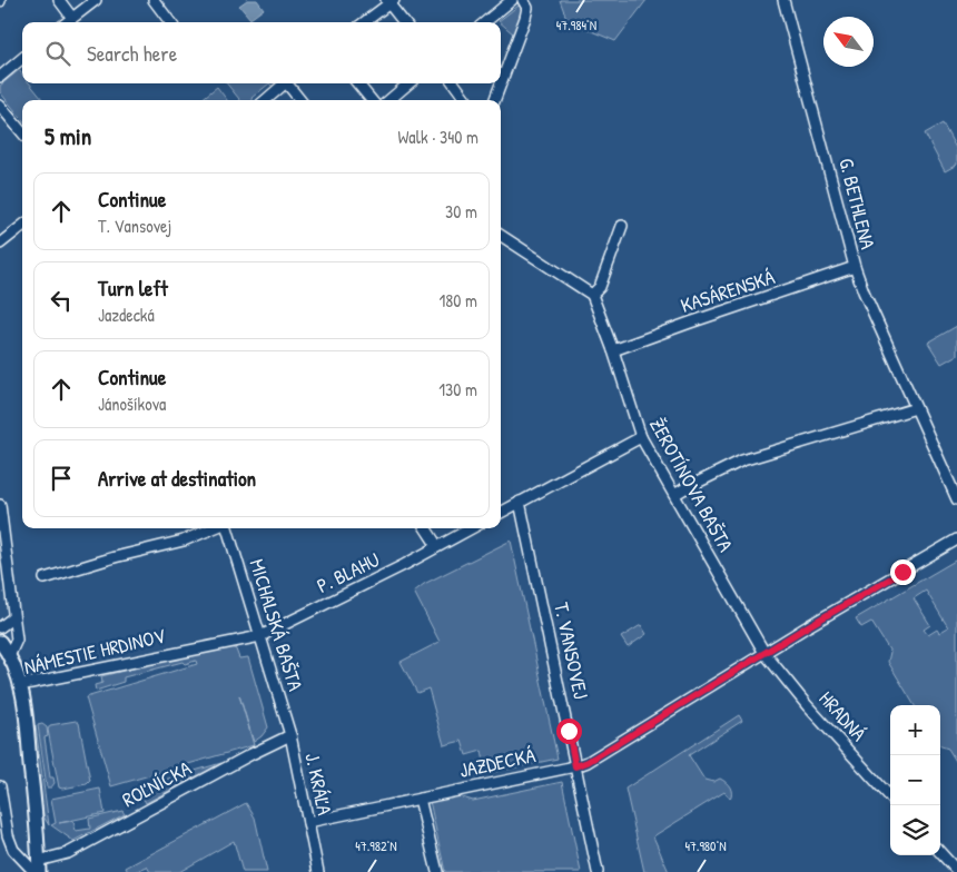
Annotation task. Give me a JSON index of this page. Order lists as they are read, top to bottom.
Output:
{
  "streets": {
    "main road": ["NÁMESTIE HRDINOV"],
    "street": [
      "G. BETHLENA",
      "KASÁRENSKÁ",
      "ŽEROTÍNOVA BAŠTA",
      "P. BLAHU",
      "MICHALSKÁ BAŠTA",
      "T. VANSOVEJ",
      "HRADNÁ",
      "JAZDECKÁ",
      "ROĽNÍCKA",
      "J. KRÁĽA"
    ]
  },
  "crossings": [
    ["G. BETHLENA", "KASÁRENSKÁ"],
    ["KASÁRENSKÁ", "ŽEROTÍNOVA BAŠTA"],
    ["ŽEROTÍNOVA BAŠTA", "HRADNÁ"],
    ["ŽEROTÍNOVA BAŠTA", "JAZDECKÁ"],
    ["P. BLAHU", "MICHALSKÁ BAŠTA"],
    ["P. BLAHU", "NÁMESTIE HRDINOV"],
    ["MICHALSKÁ BAŠTA", "NÁMESTIE HRDINOV"],
    ["MICHALSKÁ BAŠTA", "ROĽNÍCKA"],
    ["MICHALSKÁ BAŠTA", "J. KRÁĽA"],
    ["T. VANSOVEJ", "JAZDECKÁ"],
    ["NÁMESTIE HRDINOV", "ROĽNÍCKA"],
    ["HRADNÁ", "JAZDECKÁ"],
    ["JAZDECKÁ", "J. KRÁĽA"],
    ["ROĽNÍCKA", "J. KRÁĽA"]
  ],
  "north": "top left",
  "page": {
    "search": "Search here",
    "heading": ["5 min", "Walk · 340 m"],
    "list": [
      ["Continue", "T. Vansovej", "30 m"],
      ["Turn left", "Jazdecká", "180 m"],
      ["Continue", "Jánošíkova", "130 m"],
      "Arrive at destination"
    ],
    "map_buttons": ["+", "−"]
  },
  "coordinates": ["47.984°N", "47.982°N", "47.980°N"]
}
